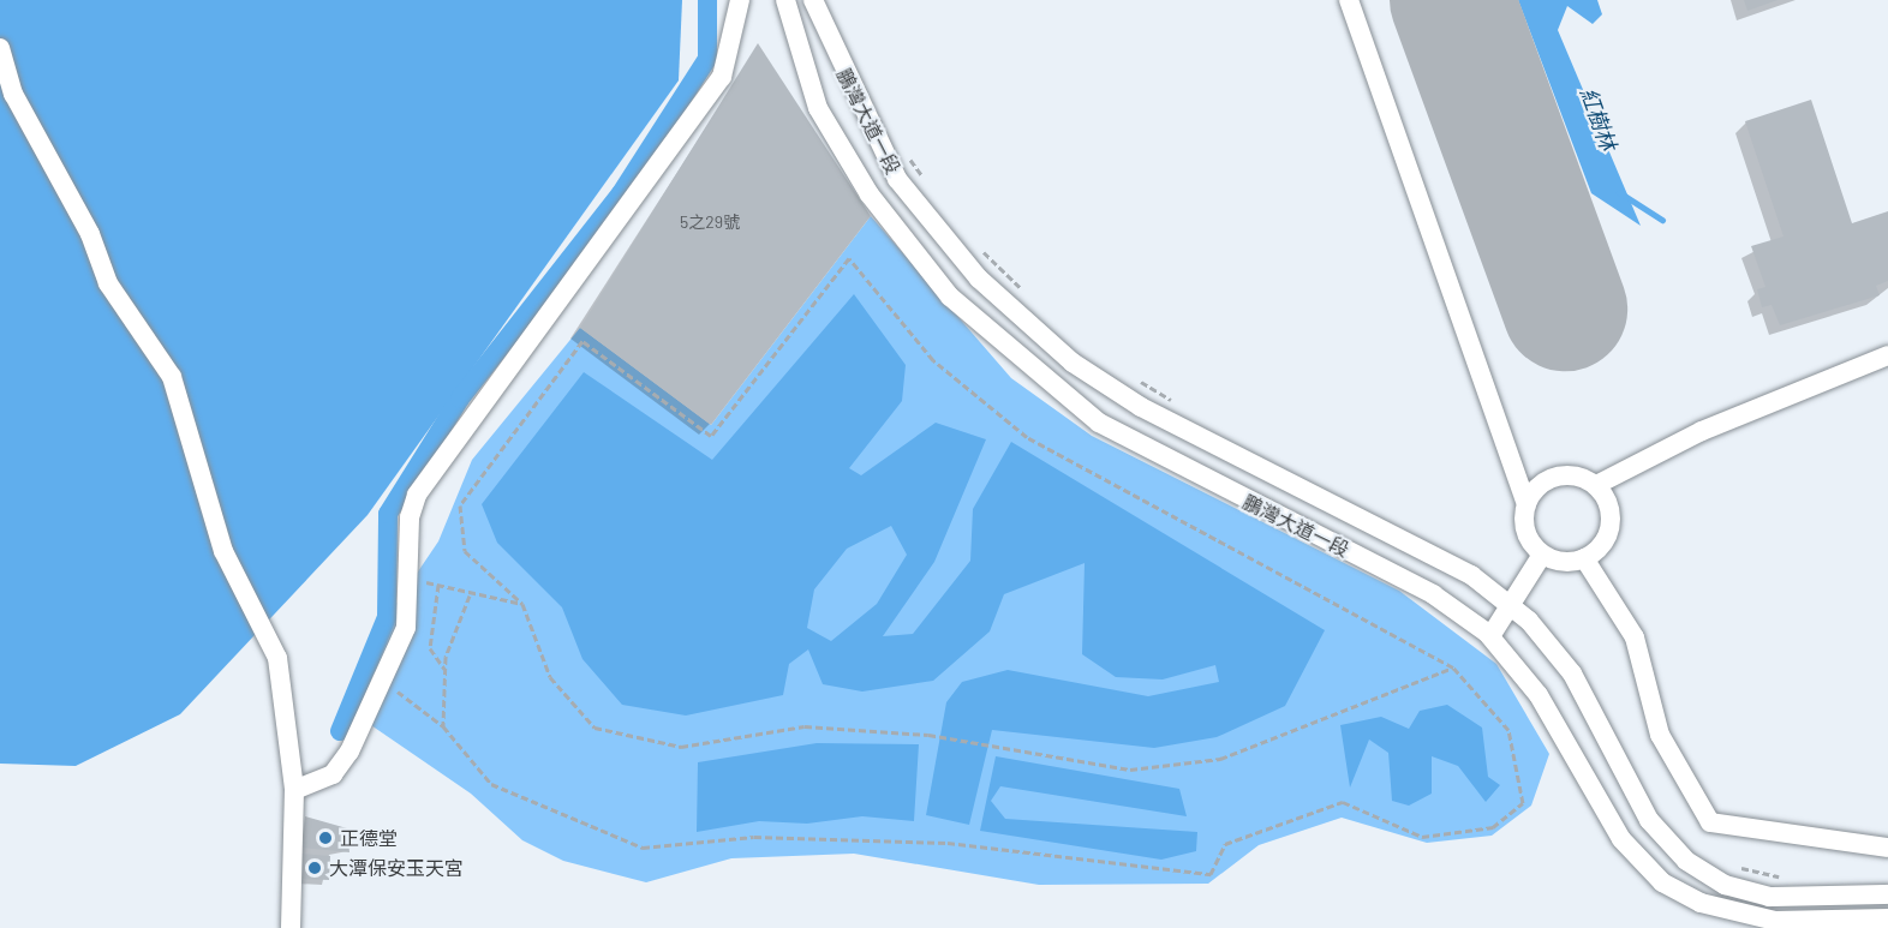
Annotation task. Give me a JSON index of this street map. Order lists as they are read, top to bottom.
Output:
{
  "streets": {
    "street": ["鵬灣大道一段"]
  },
  "water": ["紅樹林"],
  "places": ["正德堂", "大潭保安玉天宮"],
  "house_numbers": ["5之29號"]
}
